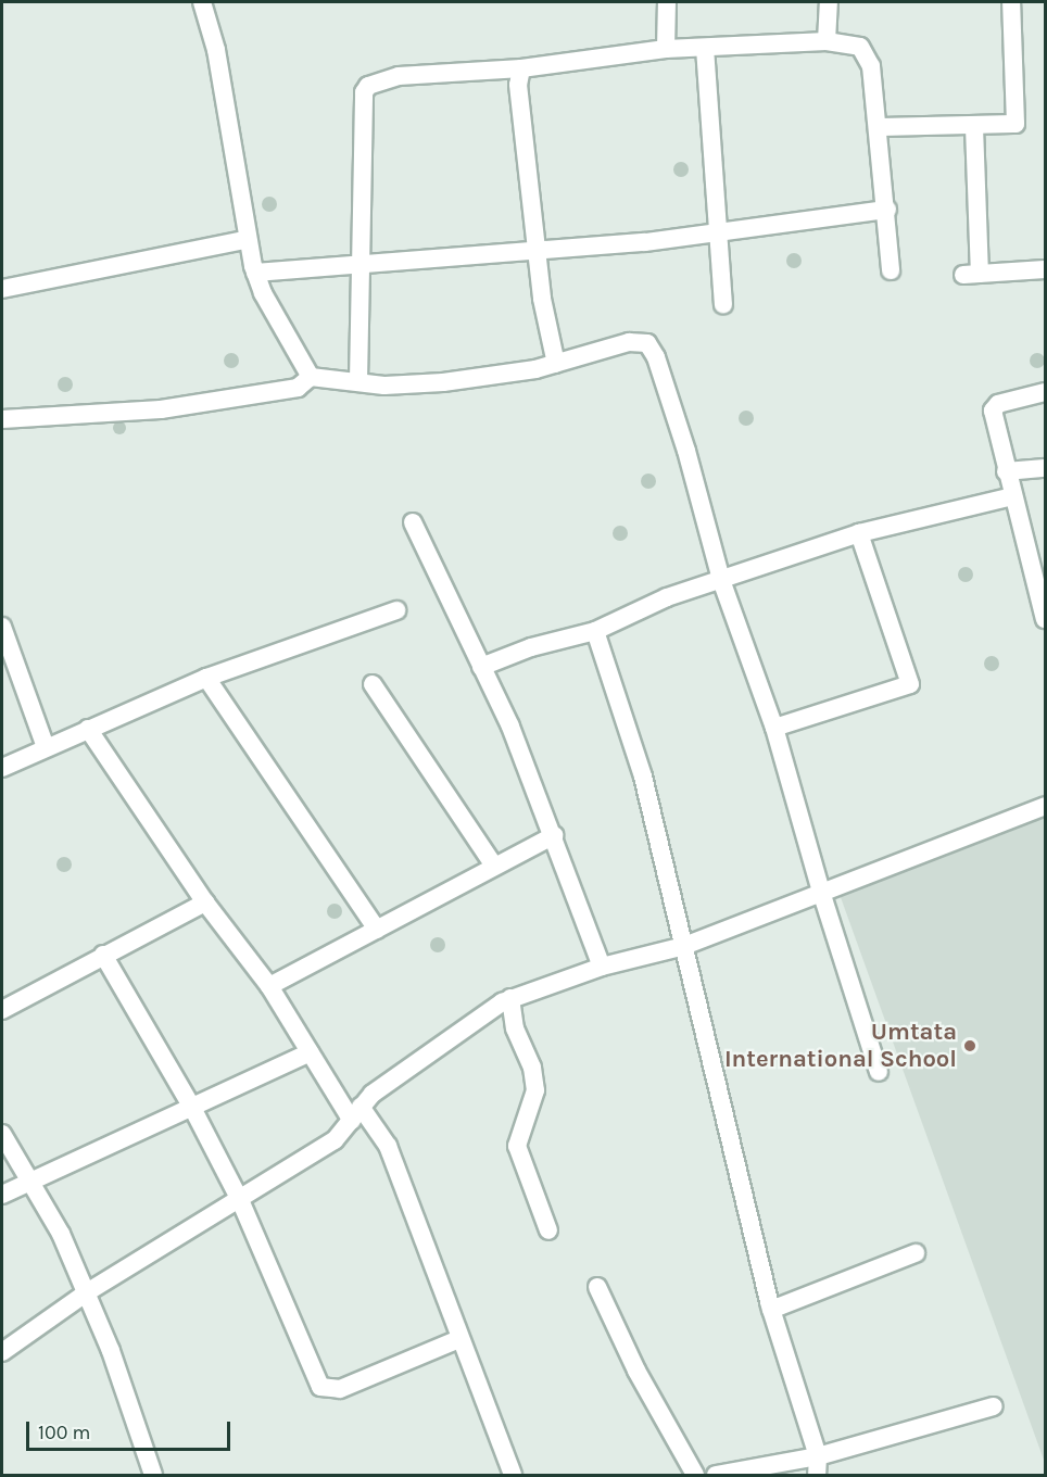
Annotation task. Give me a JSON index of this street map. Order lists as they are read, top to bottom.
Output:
{
  "places": ["Umtata International School"],
  "scale_bar": "100 m"
}
